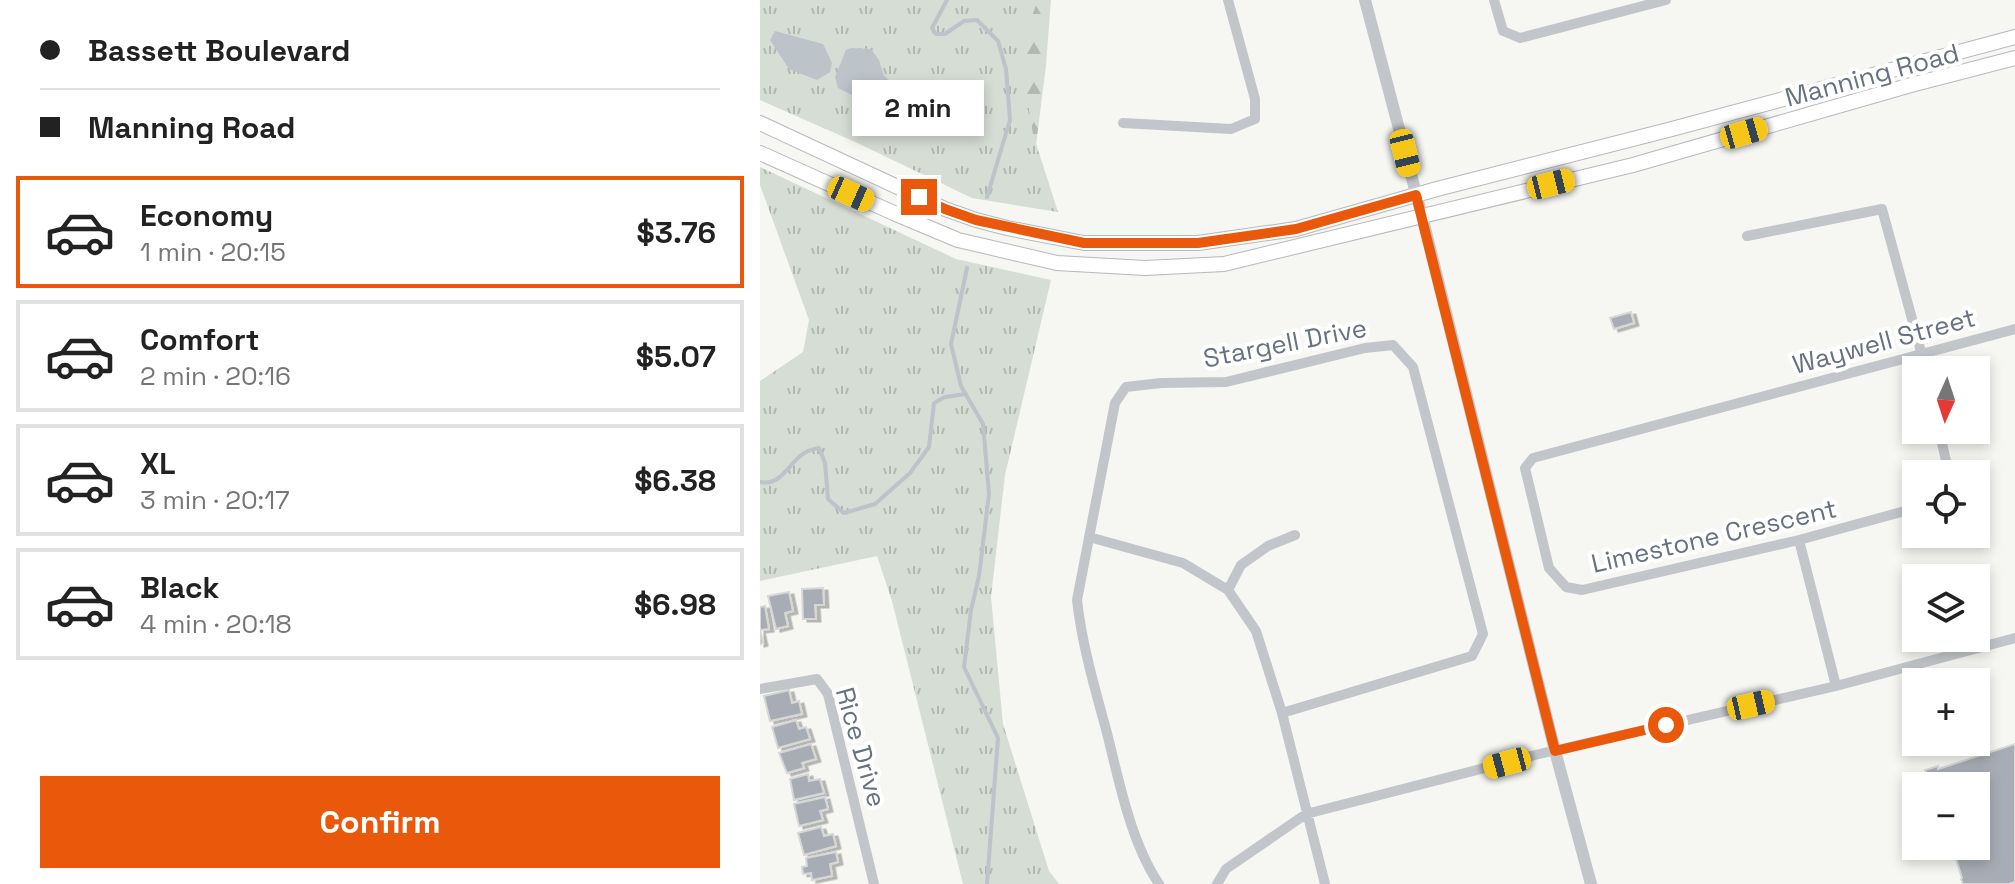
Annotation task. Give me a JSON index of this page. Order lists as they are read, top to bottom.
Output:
{
  "streets": {
    "main road": ["Manning Road"],
    "street": [
      "Waywell Street",
      "Stargell Drive",
      "Limestone Crescent",
      "Rice Drive"
    ]
  },
  "crossings": [
    ["Waywell Street", "Limestone Crescent"]
  ],
  "north": "bottom",
  "page": {
    "banner": ["Bassett Boulevard", "Manning Road"],
    "bubble": "2 min",
    "list": [
      {
        "name": "Economy",
        "note": "1 min · 20:15",
        "value": "$3.76"
      },
      {
        "name": "Comfort",
        "note": "2 min · 20:16",
        "value": "$5.07"
      },
      {
        "name": "XL",
        "note": "3 min · 20:17",
        "value": "$6.38"
      },
      {
        "name": "Black",
        "note": "4 min · 20:18",
        "value": "$6.98"
      }
    ],
    "map_buttons": ["+", "−"],
    "buttons": "Confirm"
  }
}
